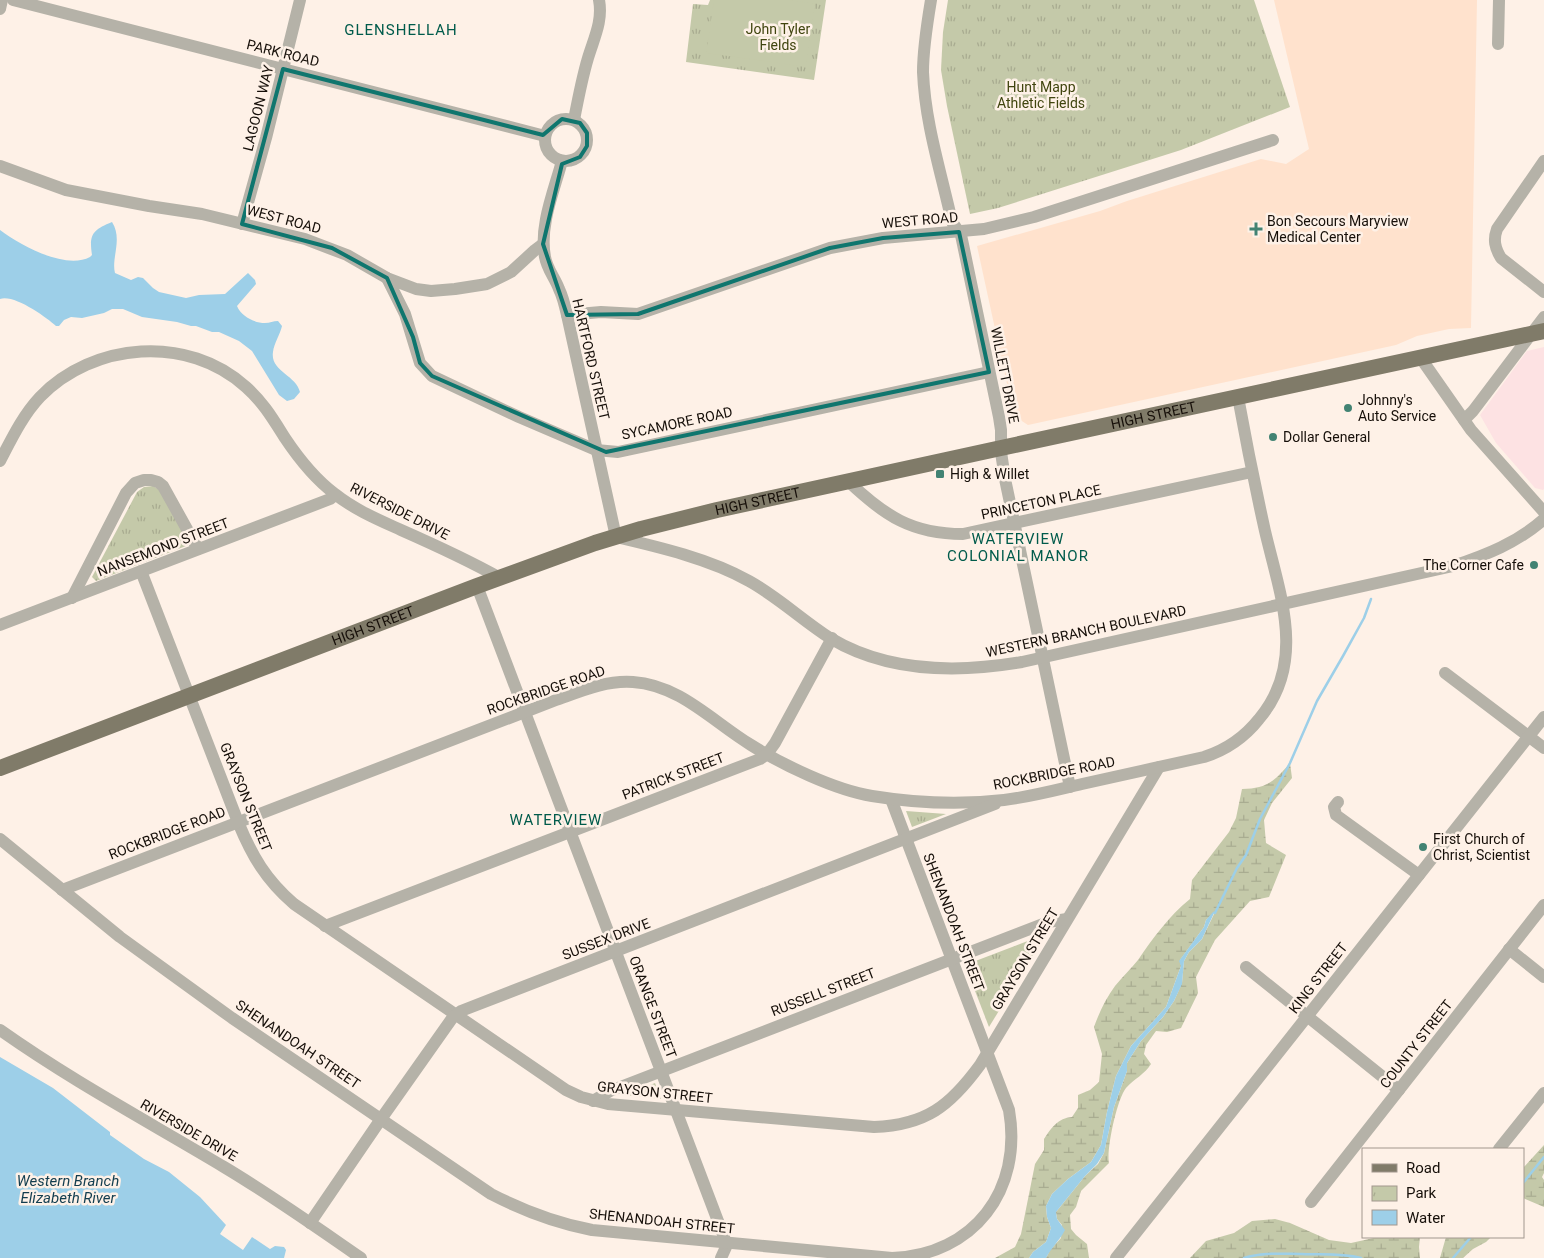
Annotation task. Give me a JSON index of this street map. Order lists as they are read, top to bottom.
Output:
{
  "streets": {
    "main road": ["HIGH STREET"],
    "street": [
      "PARK ROAD",
      "LAGOON WAY",
      "WEST ROAD",
      "HARTFORD STREET",
      "WILLETT DRIVE",
      "SYCAMORE ROAD",
      "PRINCETON PLACE",
      "RIVERSIDE DRIVE",
      "NANSEMOND STREET",
      "WESTERN BRANCH BOULEVARD",
      "ROCKBRIDGE ROAD",
      "PATRICK STREET",
      "GRAYSON STREET",
      "SHENANDOAH STREET",
      "SUSSEX DRIVE",
      "KING STREET",
      "RUSSELL STREET",
      "ORANGE STREET",
      "COUNTY STREET"
    ]
  },
  "crossings": [
    ["PARK ROAD", "LAGOON WAY"],
    ["PARK ROAD", "HARTFORD STREET"],
    ["LAGOON WAY", "WEST ROAD"],
    ["WEST ROAD", "HARTFORD STREET"],
    ["WEST ROAD", "WILLETT DRIVE"],
    ["WEST ROAD", "SYCAMORE ROAD"],
    ["HARTFORD STREET", "HIGH STREET"],
    ["HARTFORD STREET", "SYCAMORE ROAD"],
    ["HARTFORD STREET", "WESTERN BRANCH BOULEVARD"],
    ["WILLETT DRIVE", "HIGH STREET"],
    ["WILLETT DRIVE", "SYCAMORE ROAD"],
    ["WILLETT DRIVE", "PRINCETON PLACE"],
    ["WILLETT DRIVE", "WESTERN BRANCH BOULEVARD"],
    ["WILLETT DRIVE", "ROCKBRIDGE ROAD"],
    ["HIGH STREET", "PRINCETON PLACE"],
    ["HIGH STREET", "RIVERSIDE DRIVE"],
    ["HIGH STREET", "WESTERN BRANCH BOULEVARD"],
    ["HIGH STREET", "ROCKBRIDGE ROAD"],
    ["HIGH STREET", "GRAYSON STREET"],
    ["HIGH STREET", "ORANGE STREET"],
    ["PRINCETON PLACE", "ROCKBRIDGE ROAD"],
    ["RIVERSIDE DRIVE", "NANSEMOND STREET"],
    ["RIVERSIDE DRIVE", "SUSSEX DRIVE"],
    ["NANSEMOND STREET", "GRAYSON STREET"],
    ["WESTERN BRANCH BOULEVARD", "ROCKBRIDGE ROAD"],
    ["WESTERN BRANCH BOULEVARD", "PATRICK STREET"],
    ["ROCKBRIDGE ROAD", "PATRICK STREET"],
    ["ROCKBRIDGE ROAD", "GRAYSON STREET"],
    ["ROCKBRIDGE ROAD", "SHENANDOAH STREET"],
    ["ROCKBRIDGE ROAD", "SUSSEX DRIVE"],
    ["ROCKBRIDGE ROAD", "ORANGE STREET"],
    ["PATRICK STREET", "GRAYSON STREET"],
    ["PATRICK STREET", "ORANGE STREET"],
    ["GRAYSON STREET", "SHENANDOAH STREET"],
    ["GRAYSON STREET", "SUSSEX DRIVE"],
    ["GRAYSON STREET", "RUSSELL STREET"],
    ["GRAYSON STREET", "ORANGE STREET"],
    ["SHENANDOAH STREET", "SUSSEX DRIVE"],
    ["SHENANDOAH STREET", "RUSSELL STREET"],
    ["SHENANDOAH STREET", "ORANGE STREET"],
    ["SUSSEX DRIVE", "ORANGE STREET"],
    ["RUSSELL STREET", "ORANGE STREET"]
  ],
  "districts": ["GLENSHELLAH", "WATERVIEW COLONIAL MANOR", "WATERVIEW"],
  "water": ["Western Branch Elizabeth River"],
  "parks": ["John Tyler Fields", "Hunt Mapp Athletic Fields"],
  "places": {
    "health": ["Bon Secours Maryview Medical Center"],
    "other": [
      "Johnny's Auto Service",
      "Dollar General",
      "The Corner Cafe",
      "First Church of Christ, Scientist"
    ],
    "transit": ["High & Willet"]
  },
  "legend": ["Road", "Park", "Water"]
}
